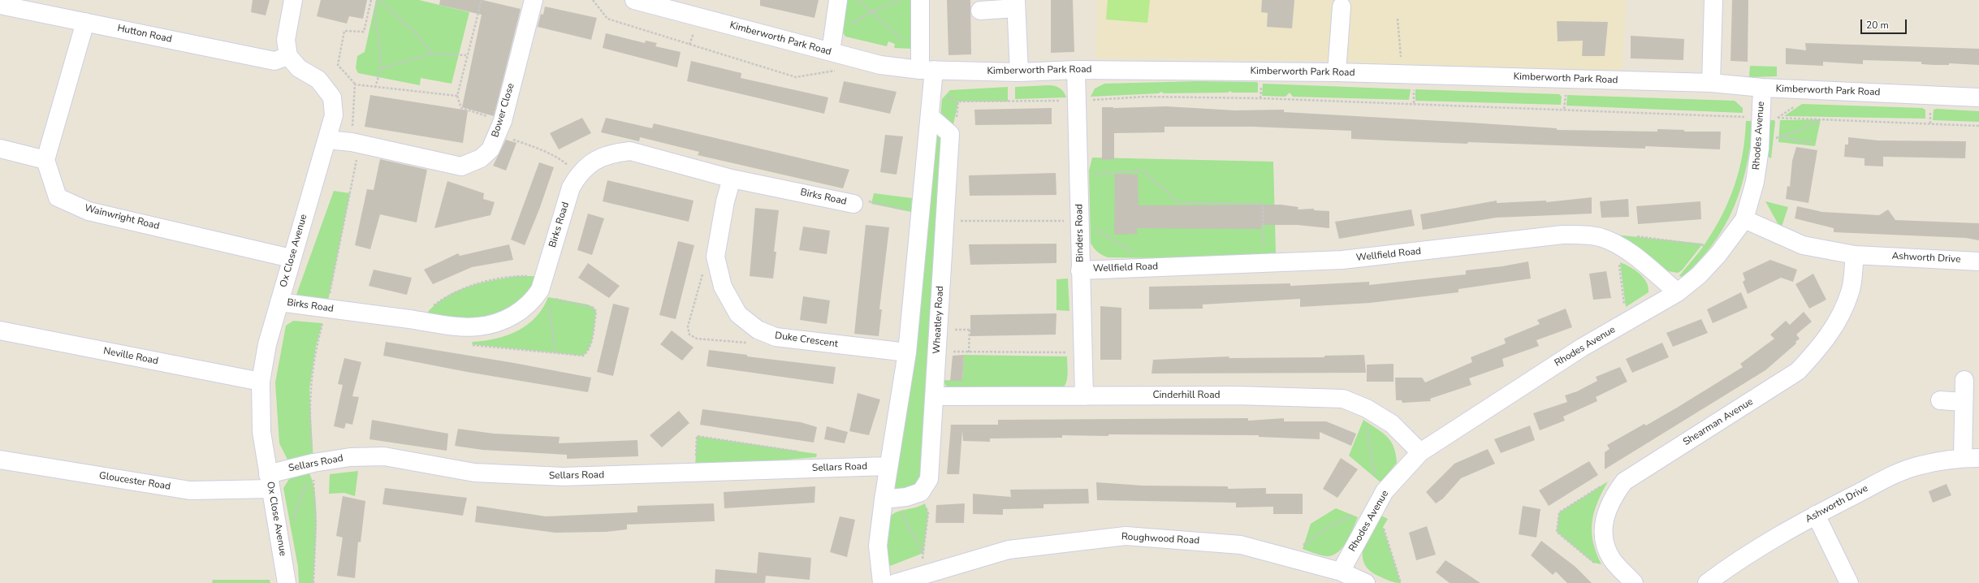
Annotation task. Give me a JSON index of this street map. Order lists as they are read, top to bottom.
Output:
{
  "streets": {
    "street": [
      "Hutton Road",
      "Kimberworth Park Road",
      "Bower Close",
      "Rhodes Avenue",
      "Birks Road",
      "Wainwright Road",
      "Binders Road",
      "Ox Close Avenue",
      "Wellfield Road",
      "Ashworth Drive",
      "Wheatley Road",
      "Duke Crescent",
      "Neville Road",
      "Cinderhill Road",
      "Shearman Avenue",
      "Sellars Road",
      "Gloucester Road",
      "Roughwood Road"
    ]
  },
  "crossings": [
    ["Hutton Road", "Ox Close Avenue"],
    ["Kimberworth Park Road", "Rhodes Avenue"],
    ["Kimberworth Park Road", "Binders Road"],
    ["Bower Close", "Ox Close Avenue"],
    ["Rhodes Avenue", "Wellfield Road"],
    ["Rhodes Avenue", "Ashworth Drive"],
    ["Rhodes Avenue", "Cinderhill Road"],
    ["Rhodes Avenue", "Roughwood Road"],
    ["Birks Road", "Ox Close Avenue"],
    ["Birks Road", "Duke Crescent"],
    ["Wainwright Road", "Ox Close Avenue"],
    ["Binders Road", "Wellfield Road"],
    ["Binders Road", "Cinderhill Road"],
    ["Ox Close Avenue", "Neville Road"],
    ["Ox Close Avenue", "Sellars Road"],
    ["Ox Close Avenue", "Gloucester Road"],
    ["Ashworth Drive", "Shearman Avenue"],
    ["Wheatley Road", "Cinderhill Road"],
    ["Sellars Road", "Gloucester Road"]
  ],
  "scale_bar": "20 m"
}
